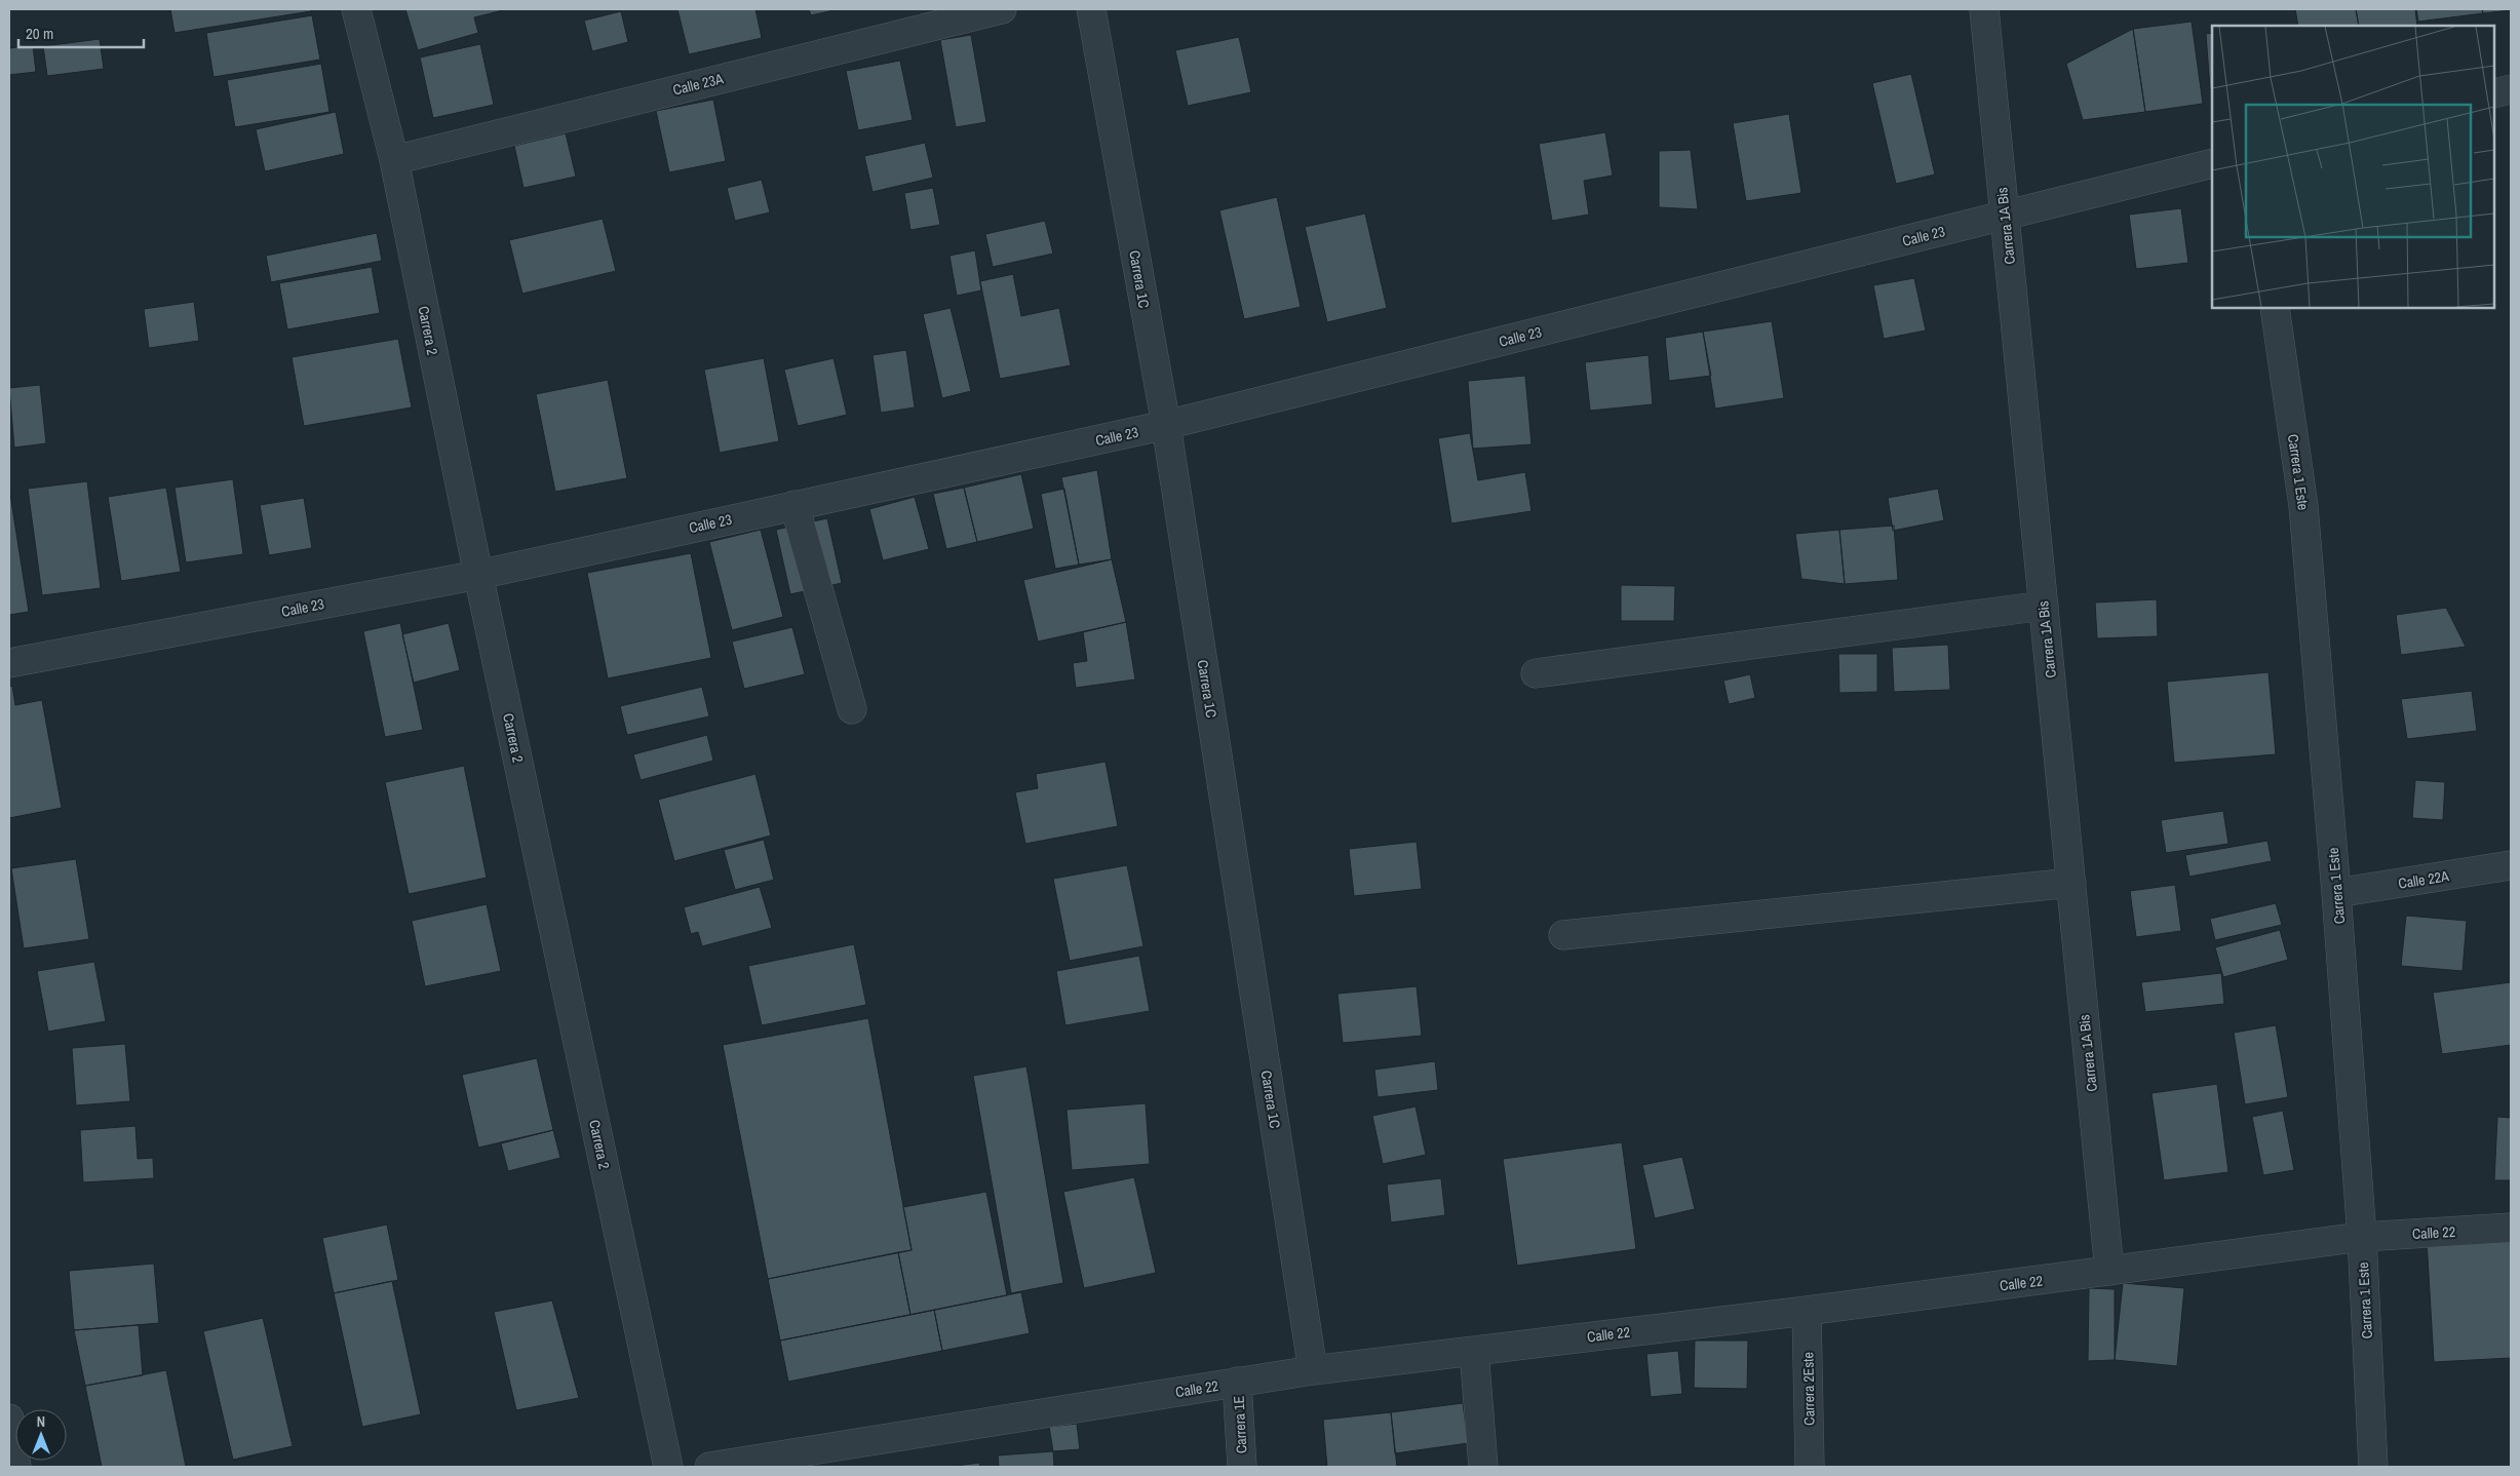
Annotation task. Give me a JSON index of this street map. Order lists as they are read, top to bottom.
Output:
{
  "streets": {
    "street": [
      "Calle 23A",
      "Carrera 1A Bis",
      "Calle 23",
      "Carrera 1C",
      "Carrera 2",
      "Carrera 1 Este",
      "Calle 22A",
      "Calle 22",
      "Carrera 2Este",
      "Carrera 1E"
    ]
  },
  "crossings": [
    ["Calle 23A", "Carrera 2"],
    ["Carrera 1A Bis", "Calle 23"],
    ["Carrera 1A Bis", "Calle 22"],
    ["Calle 23", "Carrera 1C"],
    ["Calle 23", "Carrera 2"],
    ["Carrera 1C", "Calle 22"],
    ["Carrera 1 Este", "Calle 22A"],
    ["Carrera 1 Este", "Calle 22"],
    ["Calle 22", "Carrera 2Este"],
    ["Calle 22", "Carrera 1E"]
  ],
  "scale_bar": "20 m",
  "north": "top"
}
